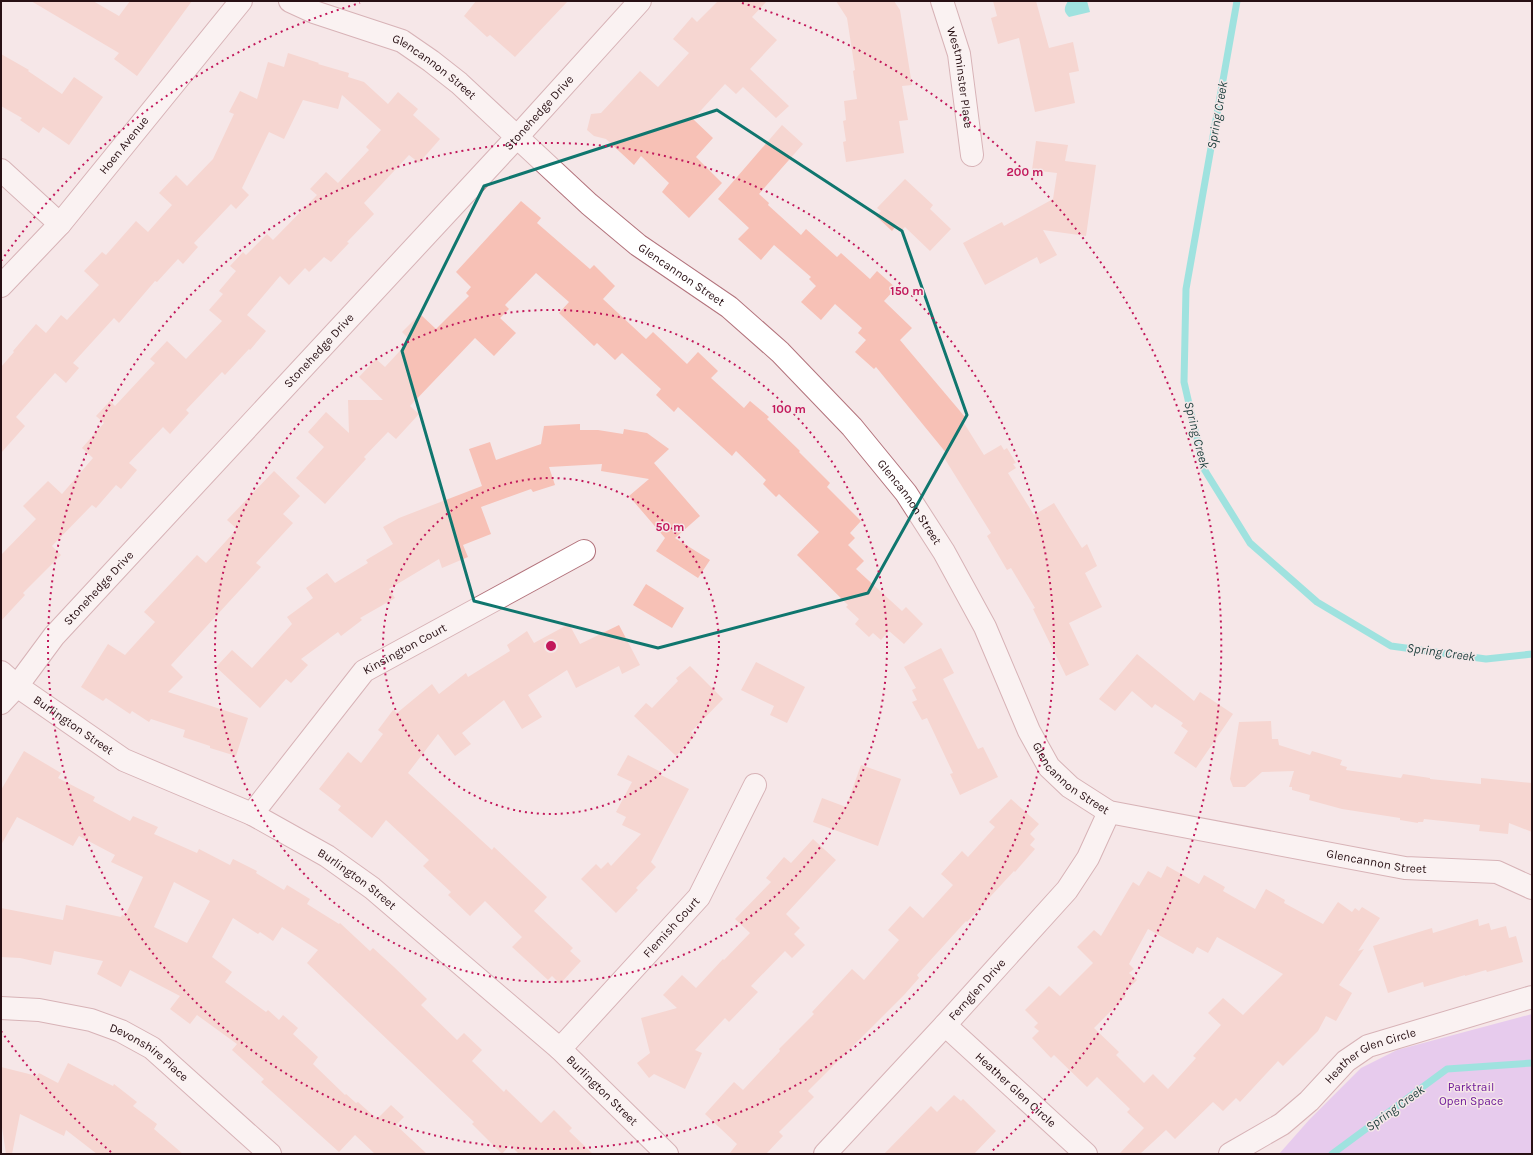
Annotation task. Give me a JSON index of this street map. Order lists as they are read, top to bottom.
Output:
{
  "streets": {
    "street": [
      "Glencannon Street",
      "Westminster Place",
      "Stonehedge Drive",
      "Hoen Avenue",
      "Kinsington Court",
      "Burlington Street",
      "Flemish Court",
      "Fernglen Drive",
      "Devonshire Place",
      "Heather Glen Circle"
    ]
  },
  "crossings": [
    ["Glencannon Street", "Stonehedge Drive"],
    ["Glencannon Street", "Fernglen Drive"],
    ["Stonehedge Drive", "Burlington Street"],
    ["Kinsington Court", "Burlington Street"],
    ["Burlington Street", "Flemish Court"],
    ["Fernglen Drive", "Heather Glen Circle"]
  ],
  "water": ["Spring Creek"],
  "parks": ["Parktrail Open Space"],
  "rings": [
    "200 m",
    "150 m",
    "100 m",
    "50 m"
  ]
}
